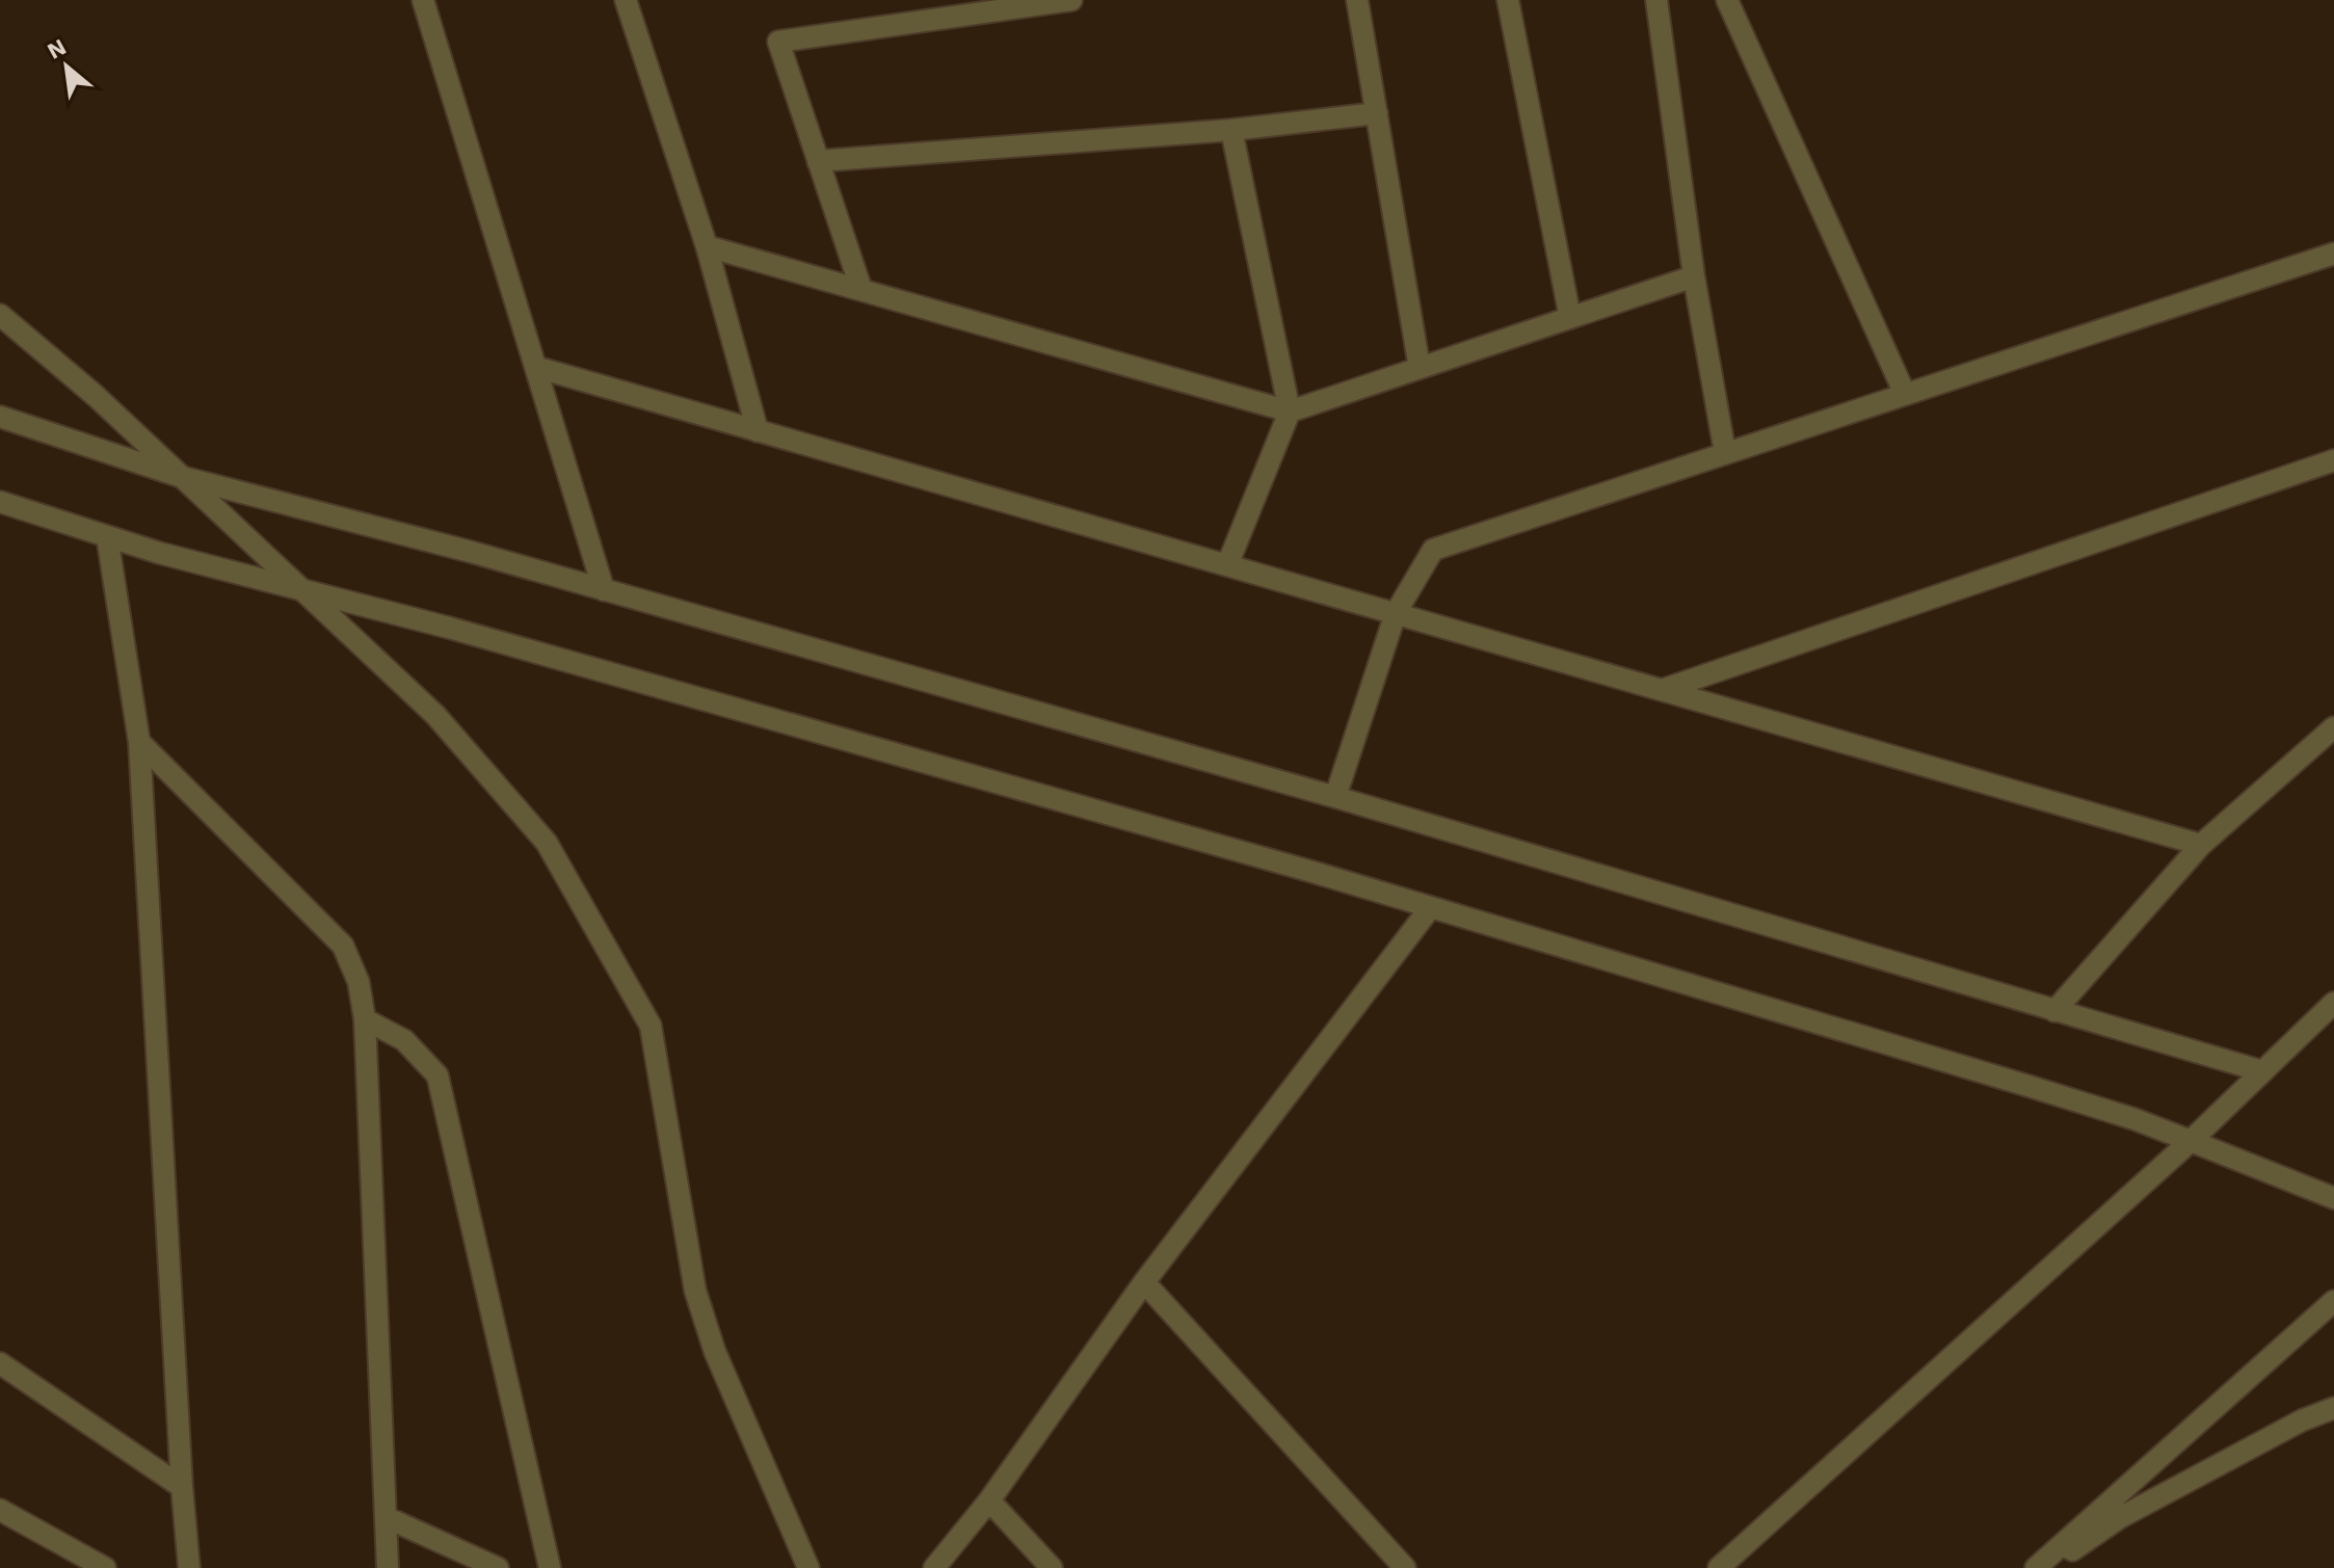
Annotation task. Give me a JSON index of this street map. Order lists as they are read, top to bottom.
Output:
{
  "north": "top left"
}
